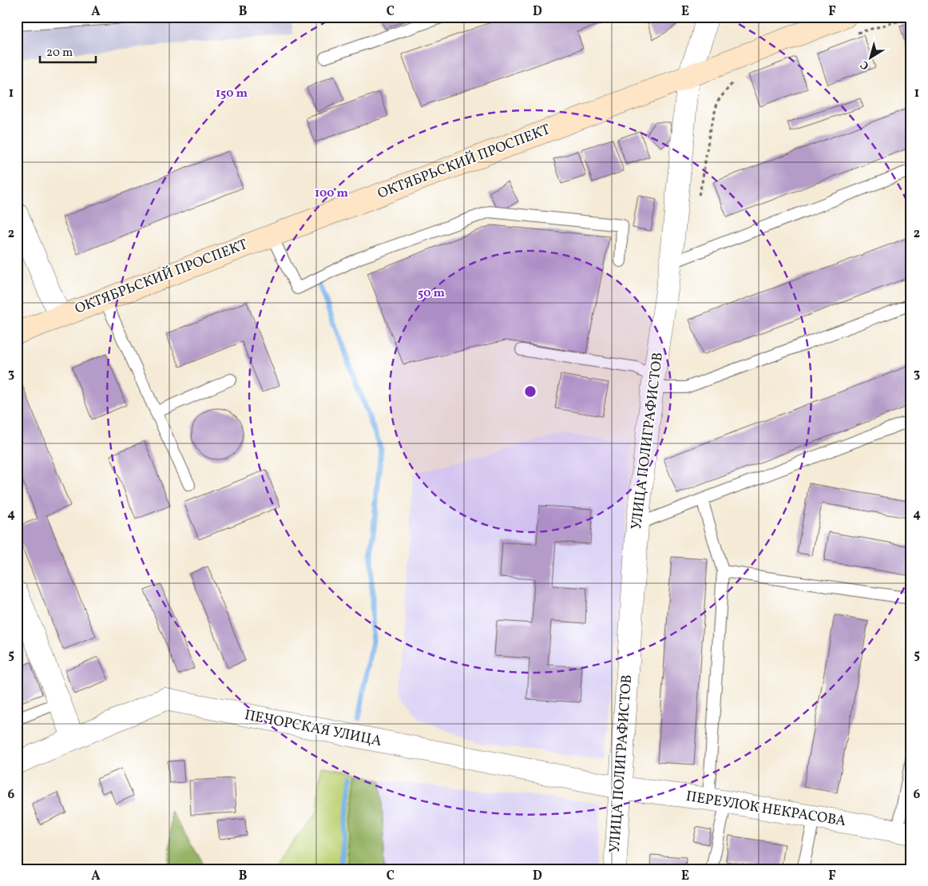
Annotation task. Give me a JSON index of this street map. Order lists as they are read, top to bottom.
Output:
{
  "streets": {
    "street": [
      "ОКТЯБРЬСКИЙ ПРОСПЕКТ",
      "УЛИЦА ПОЛИГРАФИСТОВ",
      "ПЕЧОРСКАЯ УЛИЦА",
      "ПЕРЕУЛОК НЕКРАСОВА"
    ]
  },
  "crossings": [
    ["ОКТЯБРЬСКИЙ ПРОСПЕКТ", "УЛИЦА ПОЛИГРАФИСТОВ"],
    ["УЛИЦА ПОЛИГРАФИСТОВ", "ПЕЧОРСКАЯ УЛИЦА"],
    ["УЛИЦА ПОЛИГРАФИСТОВ", "ПЕРЕУЛОК НЕКРАСОВА"],
    ["ПЕЧОРСКАЯ УЛИЦА", "ПЕРЕУЛОК НЕКРАСОВА"]
  ],
  "scale_bar": "20 m",
  "north": "bottom left",
  "grid": {
    "columns": [
      "A",
      "B",
      "C",
      "D",
      "E",
      "F"
    ],
    "rows": [
      "1",
      "2",
      "3",
      "4",
      "5",
      "6"
    ]
  },
  "rings": ["150 m", "100 m", "50 m"]
}
